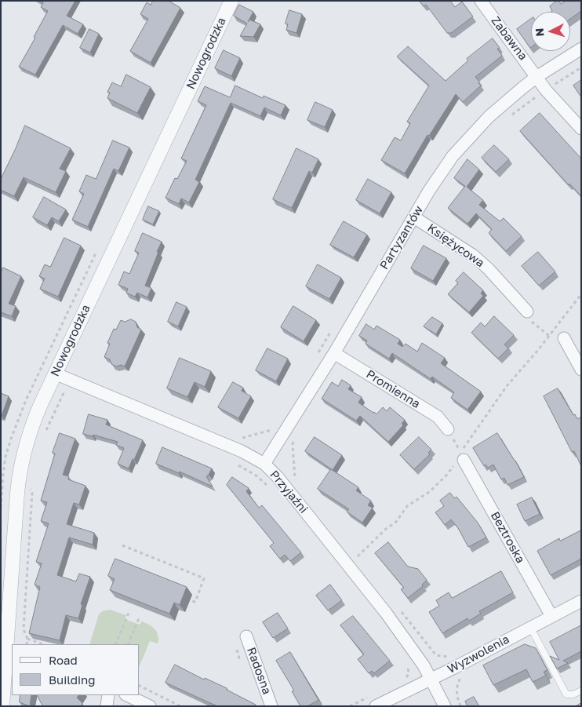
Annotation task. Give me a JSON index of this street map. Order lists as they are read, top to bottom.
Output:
{
  "streets": {
    "street": [
      "Zabawna",
      "Nowogrodzka",
      "Partyzantów",
      "Księżycowa",
      "Promienna",
      "Przyjaźni",
      "Beztroska",
      "Wyzwolenia",
      "Radosna"
    ]
  },
  "crossings": [
    ["Zabawna", "Partyzantów"],
    ["Nowogrodzka", "Przyjaźni"],
    ["Partyzantów", "Księżycowa"],
    ["Partyzantów", "Promienna"],
    ["Partyzantów", "Przyjaźni"],
    ["Przyjaźni", "Wyzwolenia"],
    ["Beztroska", "Wyzwolenia"]
  ],
  "legend": ["Road", "Building"],
  "north": "left"
}
